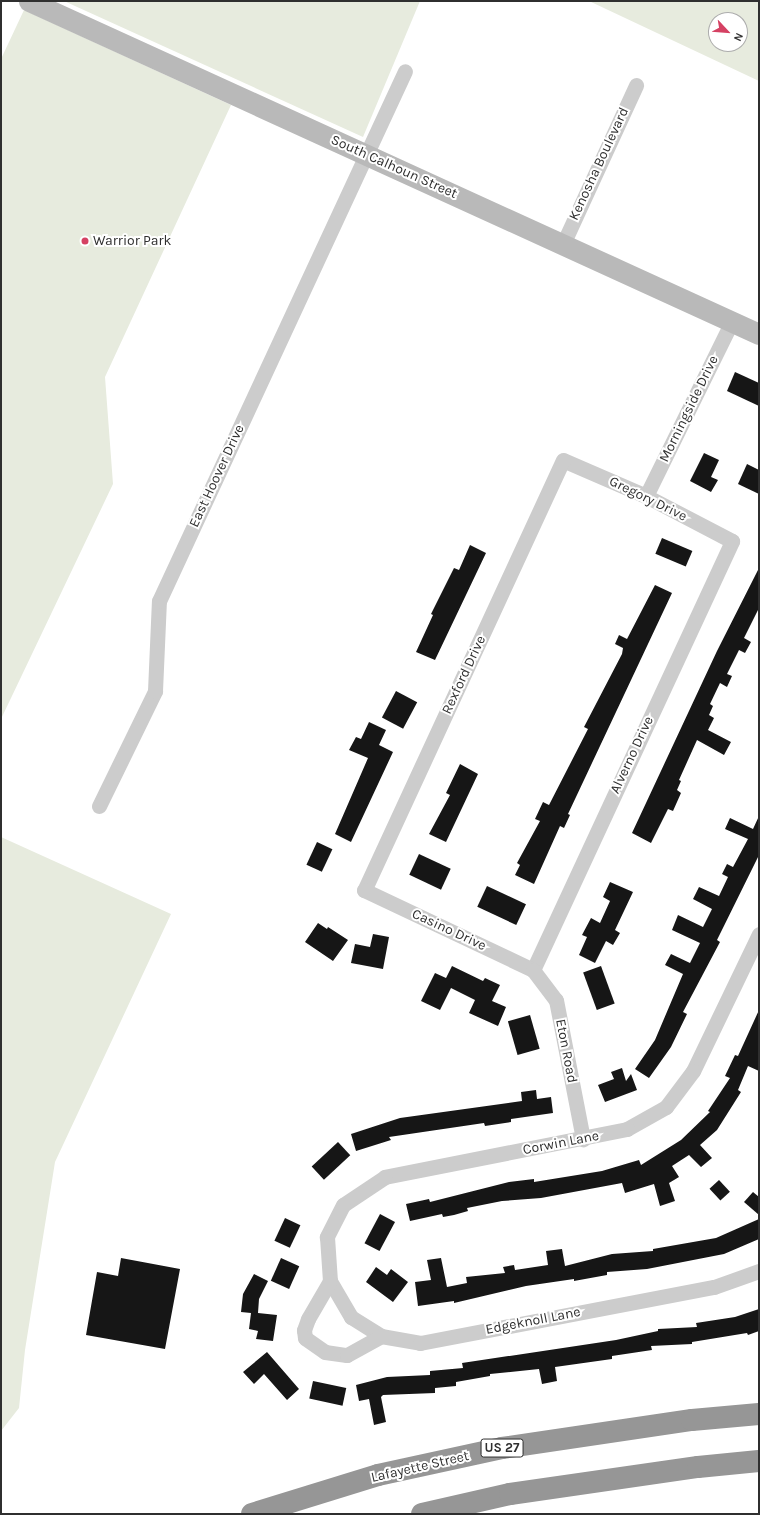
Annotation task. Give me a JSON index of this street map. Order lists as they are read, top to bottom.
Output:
{
  "streets": {
    "highway": ["US 27", "Lafayette Street"],
    "street": [
      "Kenosha Boulevard",
      "South Calhoun Street",
      "Morningside Drive",
      "East Hoover Drive",
      "Gregory Drive",
      "Rexford Drive",
      "Alverno Drive",
      "Casino Drive",
      "Eton Road",
      "Corwin Lane",
      "Edgeknoll Lane"
    ]
  },
  "crossings": [
    ["Kenosha Boulevard", "South Calhoun Street"],
    ["South Calhoun Street", "Morningside Drive"],
    ["South Calhoun Street", "East Hoover Drive"],
    ["Morningside Drive", "Gregory Drive"],
    ["Gregory Drive", "Rexford Drive"],
    ["Gregory Drive", "Alverno Drive"],
    ["Rexford Drive", "Casino Drive"],
    ["Alverno Drive", "Casino Drive"],
    ["Alverno Drive", "Eton Road"],
    ["Casino Drive", "Eton Road"],
    ["Eton Road", "Corwin Lane"],
    ["Corwin Lane", "Edgeknoll Lane"]
  ],
  "places": ["Warrior Park"],
  "north": "bottom right"
}
